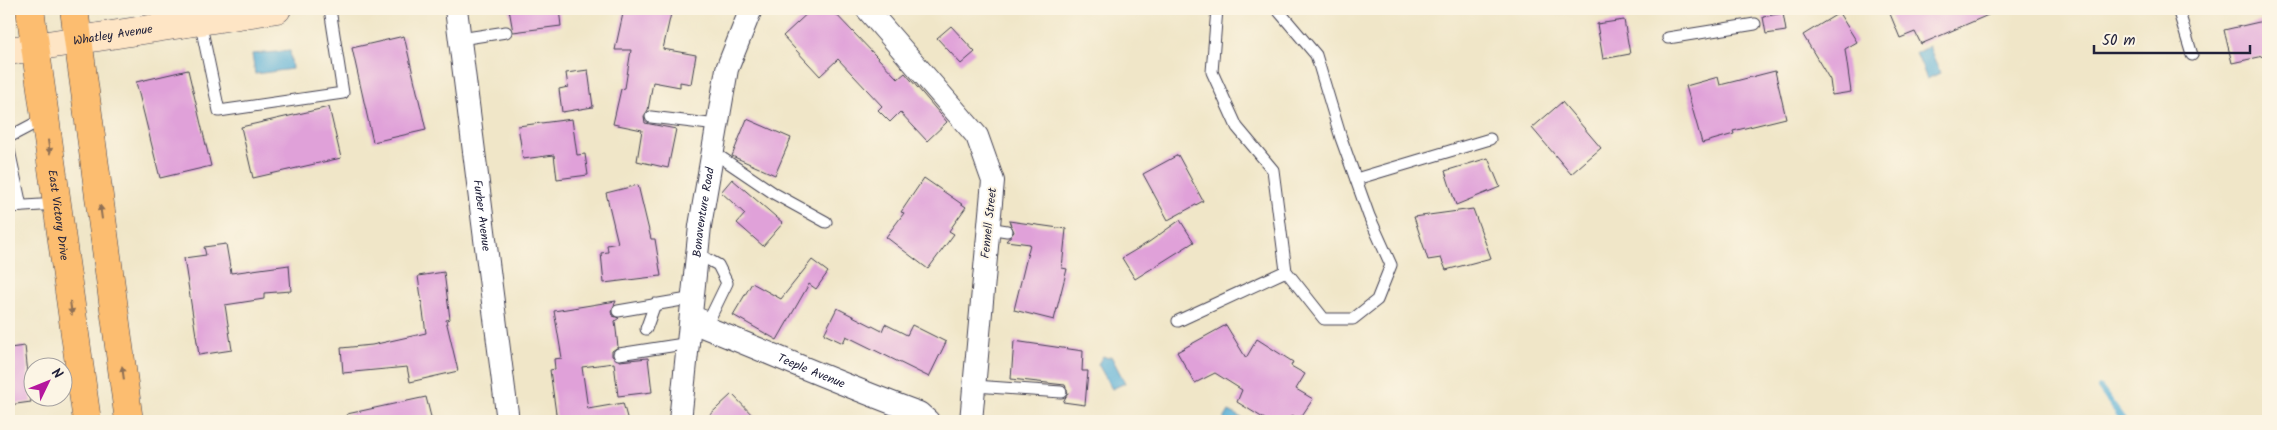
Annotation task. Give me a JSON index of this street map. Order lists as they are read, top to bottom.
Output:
{
  "streets": {
    "main road": ["East Victory Drive"],
    "street": [
      "Whatley Avenue",
      "Bonaventure Road",
      "Furber Avenue",
      "Fennell Street",
      "Teeple Avenue"
    ]
  },
  "crossings": [
    ["Whatley Avenue", "East Victory Drive"],
    ["Bonaventure Road", "Teeple Avenue"]
  ],
  "scale_bar": "50 m",
  "north": "top right"
}
